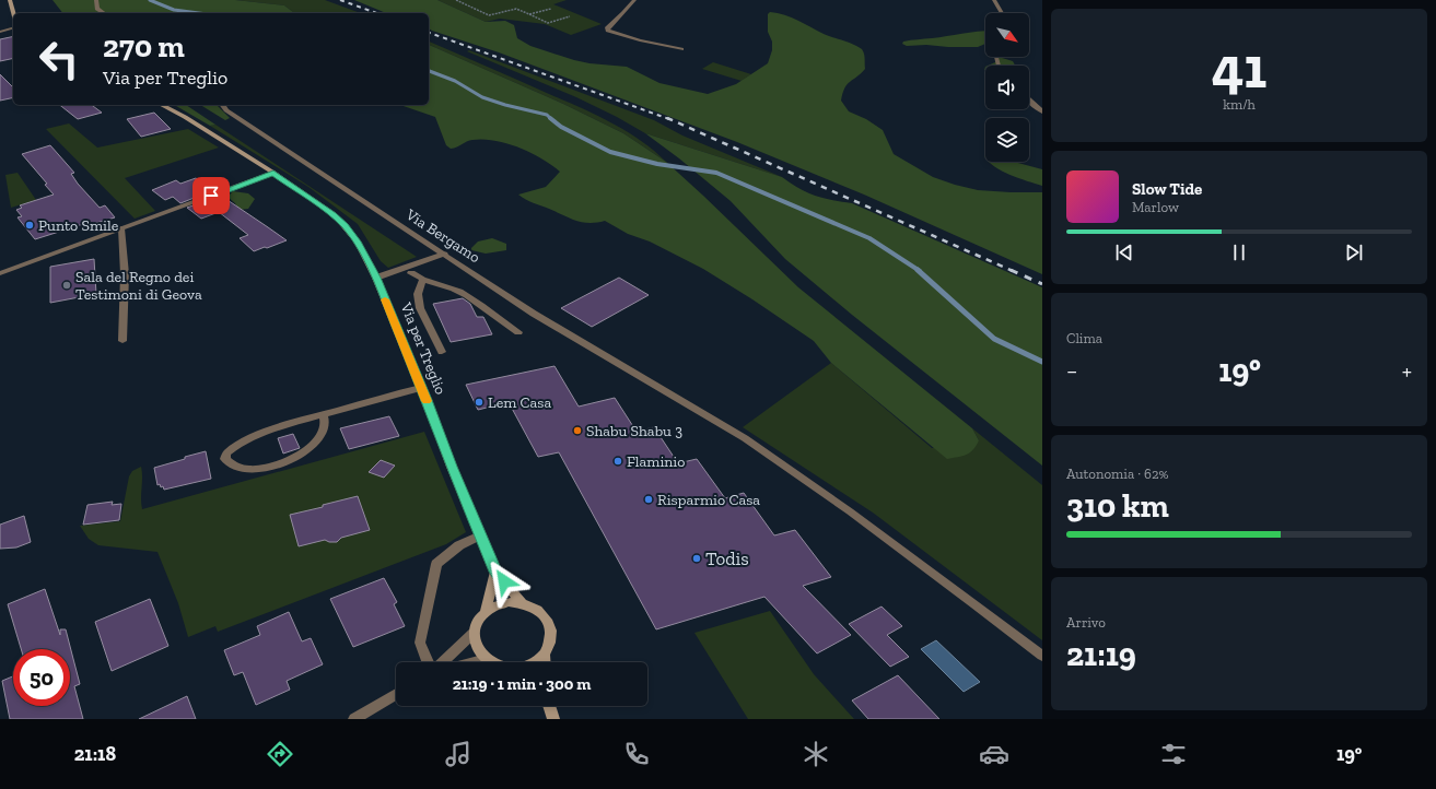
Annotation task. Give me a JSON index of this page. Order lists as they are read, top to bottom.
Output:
{
  "streets": {
    "main road": ["Via per Treglio"],
    "street": ["Via Bergamo"]
  },
  "places": [
    "Punto Smile",
    "Sala del Regno dei Testimoni di Geova",
    "Lem Casa",
    "Shabu Shabu 3",
    "Flaminio",
    "Risparmio Casa",
    "Todis"
  ],
  "north": "bottom right",
  "page": {
    "tile": [
      ["41", "km/h"],
      "Clima",
      ["Autonomia · 62%", "310 km"],
      ["Arrivo", "21:19"]
    ],
    "turn": ["270 m", "Via per Treglio"],
    "song": ["Slow Tide", "Marlow"],
    "heat": ["−", "19°", "+"],
    "limit": "50",
    "trip": "21:19 · 1 min · 300 m",
    "tabs": ["21:18", "19°"]
  }
}
